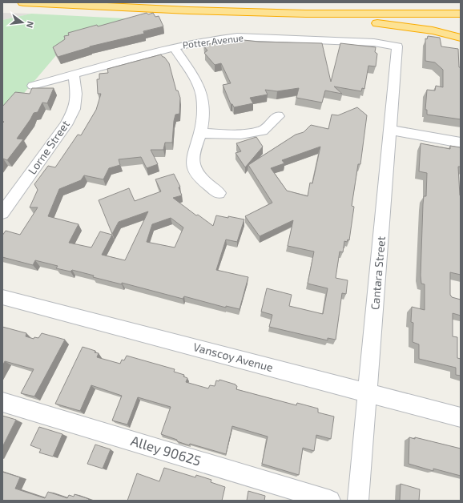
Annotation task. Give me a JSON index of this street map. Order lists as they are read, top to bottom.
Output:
{
  "streets": {
    "street": [
      "Potter Avenue",
      "Lorne Street",
      "Cantara Street",
      "Vanscoy Avenue",
      "Alley 90625"
    ]
  },
  "crossings": [
    ["Potter Avenue", "Lorne Street"],
    ["Potter Avenue", "Cantara Street"],
    ["Cantara Street", "Vanscoy Avenue"]
  ],
  "north": "right"
}
